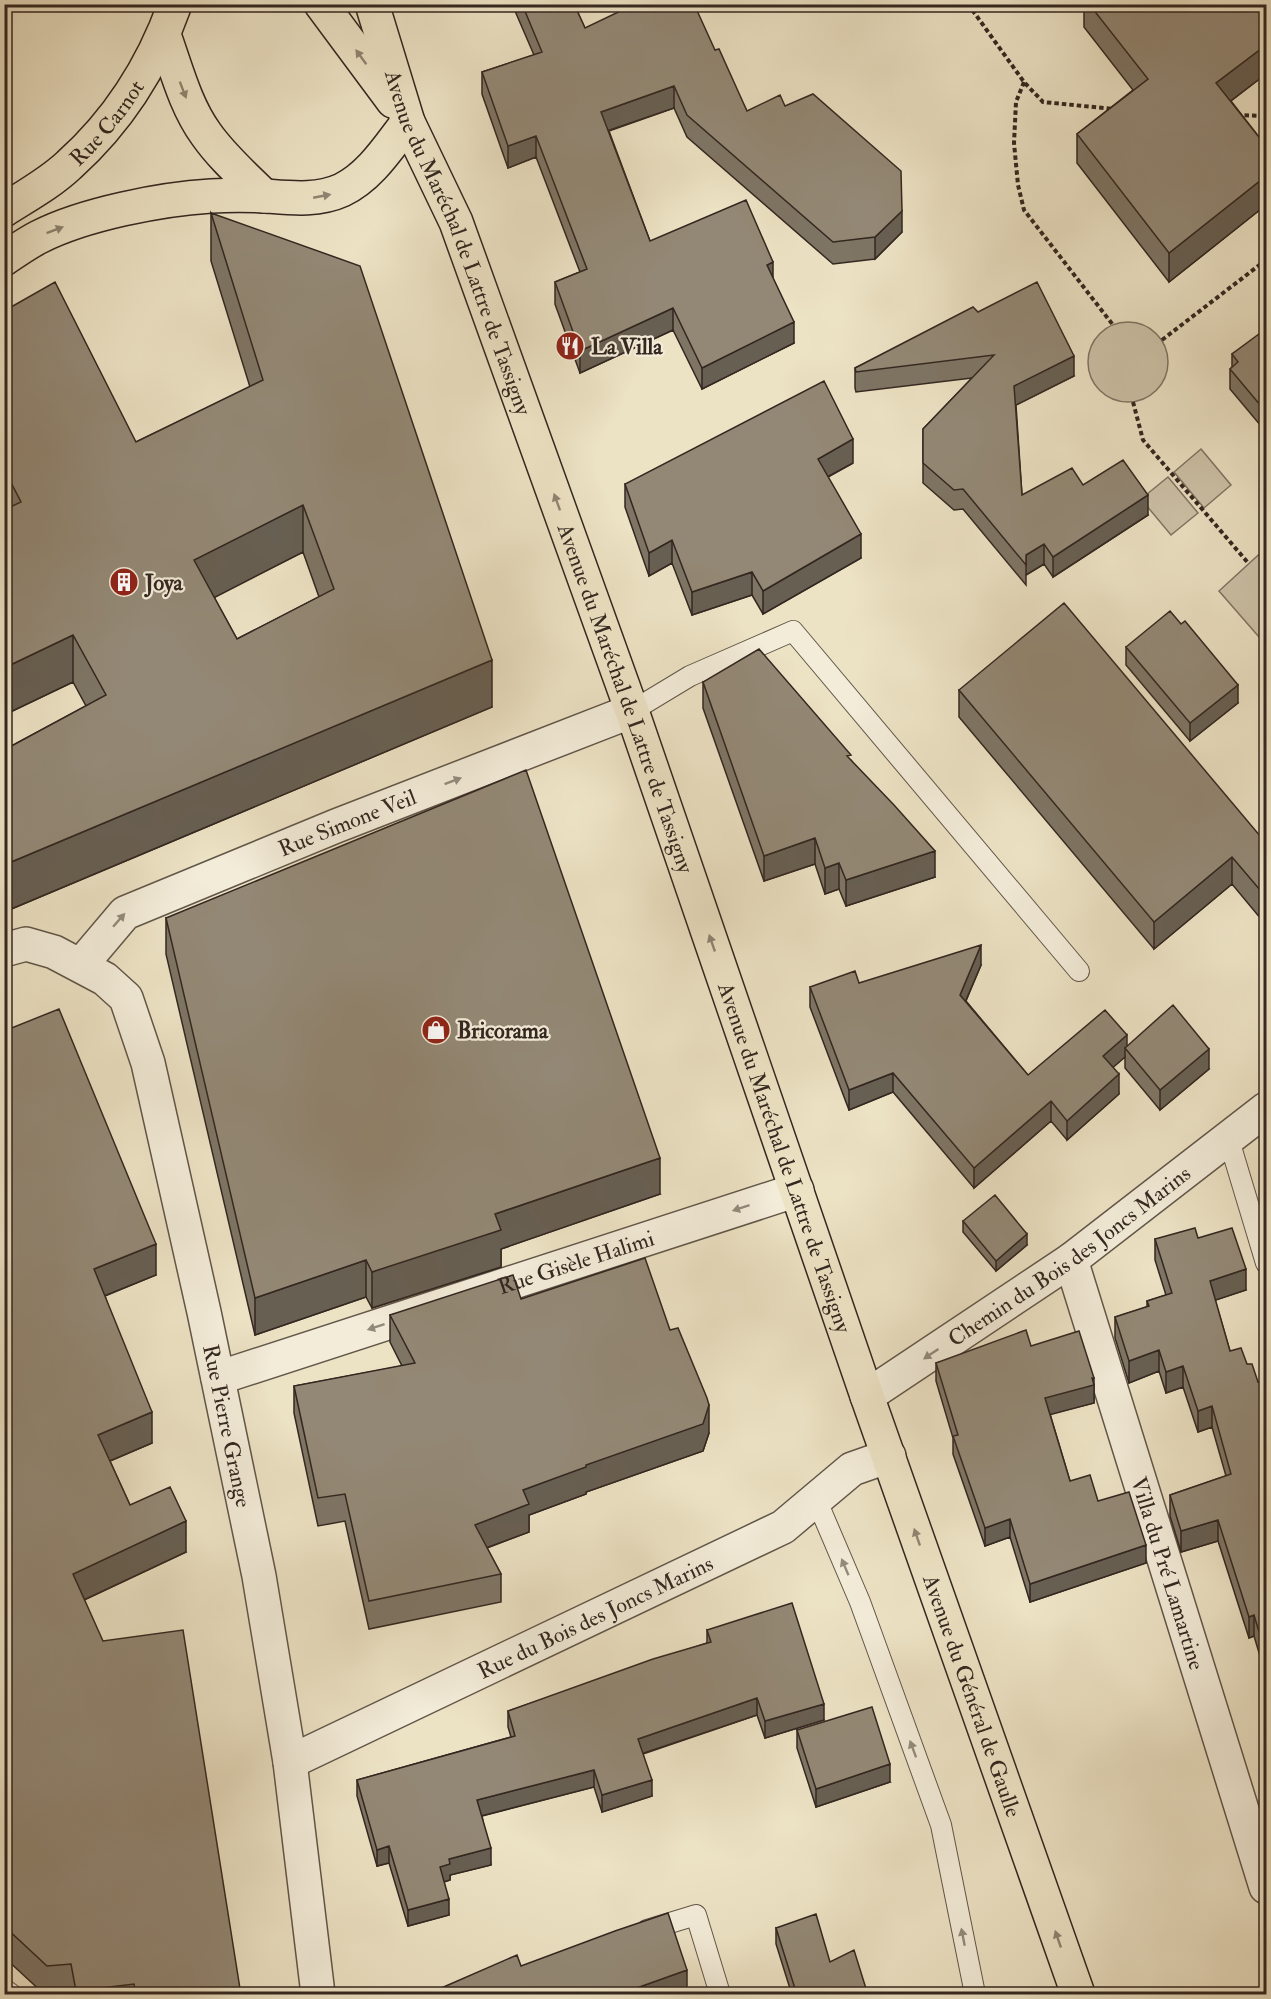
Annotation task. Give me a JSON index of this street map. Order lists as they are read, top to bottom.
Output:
{
  "streets": {
    "main road": ["Rue Carnot", "Avenue du Maréchal de Lattre de Tassigny", "Avenue du Général de Gaulle"],
    "street": [
      "Rue Simone Veil",
      "Chemin du Bois des Joncs Marins",
      "Rue Gisèle Halimi",
      "Rue Pierre Grange",
      "Villa du Pré Lamartine",
      "Rue du Bois des Joncs Marins"
    ]
  },
  "crossings": [
    ["Avenue du Maréchal de Lattre de Tassigny", "Rue Simone Veil"],
    ["Avenue du Maréchal de Lattre de Tassigny", "Chemin du Bois des Joncs Marins"],
    ["Avenue du Maréchal de Lattre de Tassigny", "Rue Gisèle Halimi"],
    ["Avenue du Maréchal de Lattre de Tassigny", "Avenue du Général de Gaulle"],
    ["Rue Simone Veil", "Rue Pierre Grange"],
    ["Chemin du Bois des Joncs Marins", "Villa du Pré Lamartine"],
    ["Chemin du Bois des Joncs Marins", "Avenue du Général de Gaulle"],
    ["Rue Gisèle Halimi", "Rue Pierre Grange"],
    ["Rue Pierre Grange", "Rue du Bois des Joncs Marins"],
    ["Rue du Bois des Joncs Marins", "Avenue du Général de Gaulle"]
  ],
  "one_way": [
    "Avenue du Maréchal de Lattre de Tassigny",
    "Rue Simone Veil",
    "Chemin du Bois des Joncs Marins",
    "Rue Gisèle Halimi",
    "Avenue du Général de Gaulle"
  ],
  "places": {
    "restaurant": ["La Villa"],
    "building": ["Joya"],
    "shop": ["Bricorama"]
  }
}
